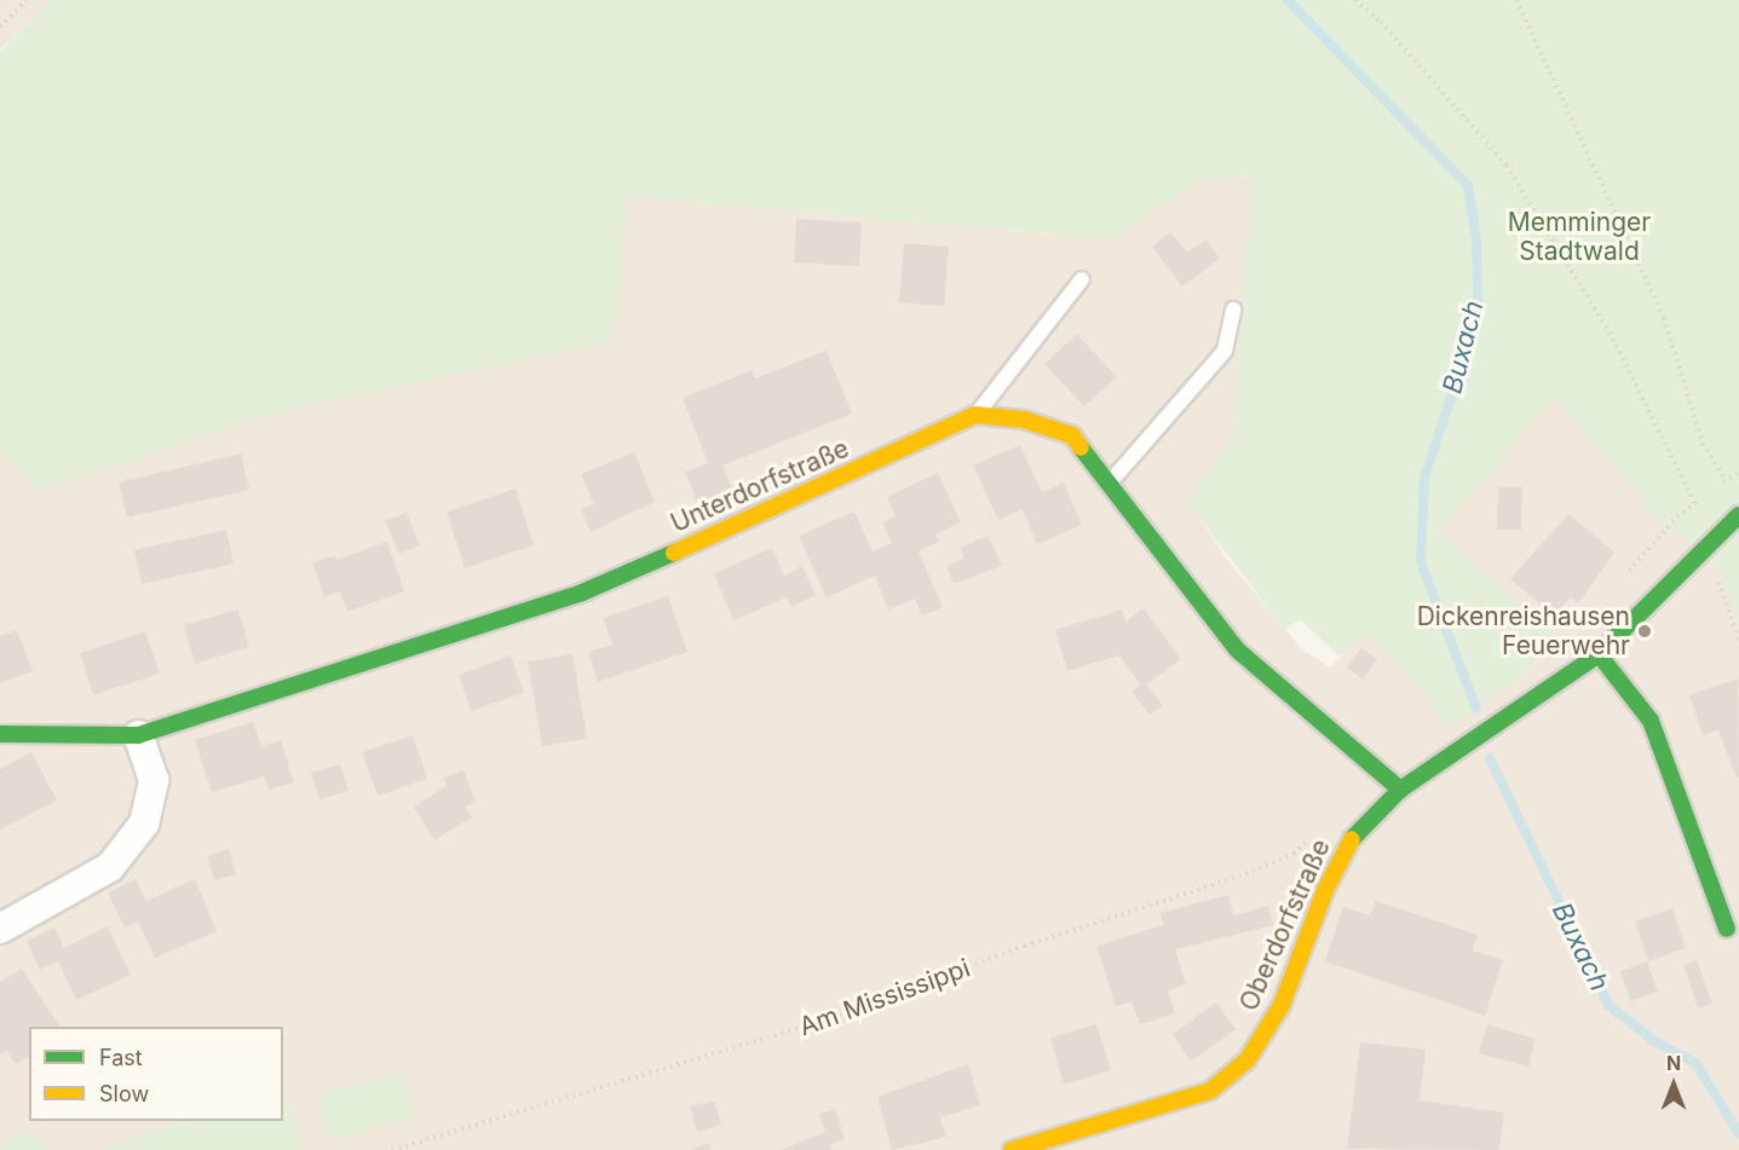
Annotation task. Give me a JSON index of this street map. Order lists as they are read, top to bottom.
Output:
{
  "streets": {
    "street": ["Unterdorfstraße", "Oberdorfstraße"],
    "path": ["Am Mississippi"]
  },
  "water": ["Buxach"],
  "parks": ["Memminger Stadtwald"],
  "places": ["Dickenreishausen Feuerwehr"],
  "legend": ["Fast", "Slow"],
  "north": "top"
}
